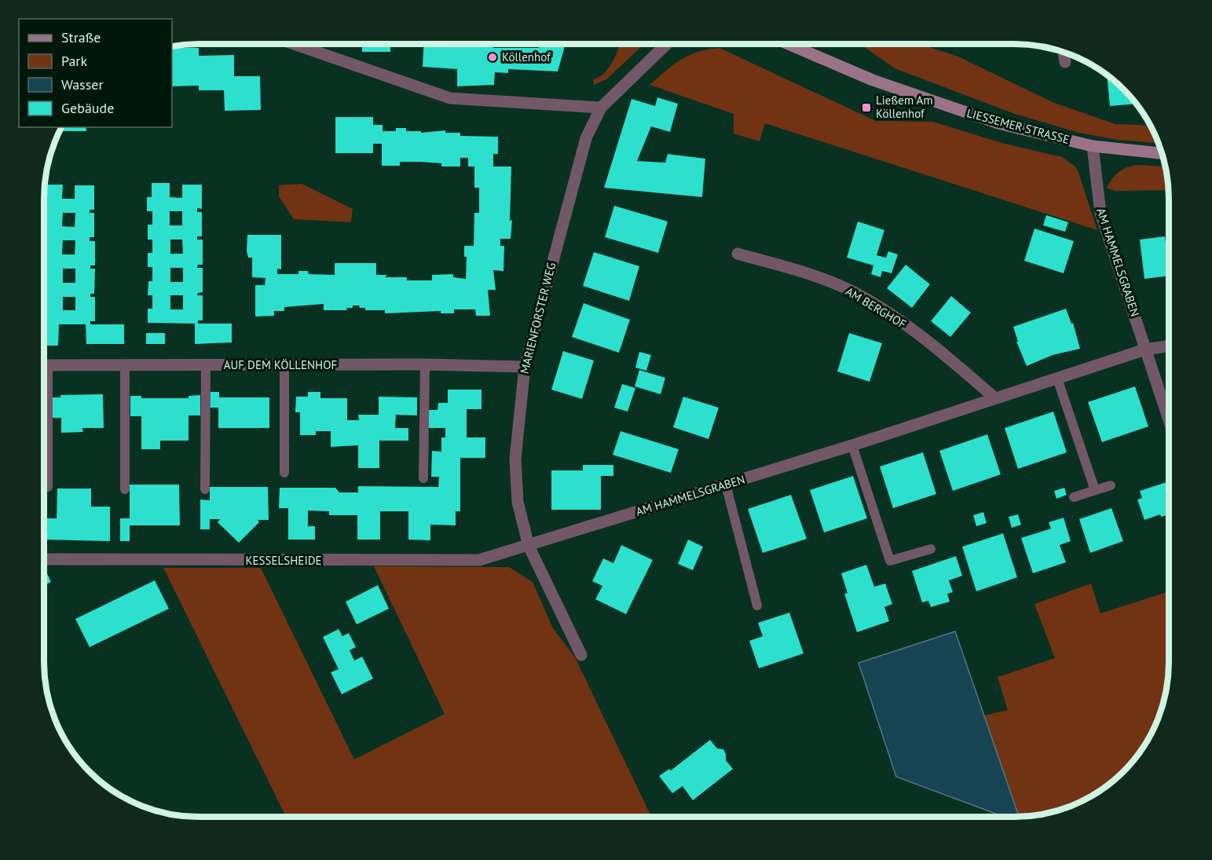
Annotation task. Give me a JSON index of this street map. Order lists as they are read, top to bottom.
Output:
{
  "streets": {
    "street": [
      "LIESSEMER STRASSE",
      "AM HAMMELSGRABEN",
      "AM BERGHOF",
      "MARIENFORSTER WEG",
      "AUF DEM KÖLLENHOF",
      "KESSELSHEIDE"
    ]
  },
  "crossings": [
    ["LIESSEMER STRASSE", "AM HAMMELSGRABEN"],
    ["AM HAMMELSGRABEN", "AM BERGHOF"],
    ["AM HAMMELSGRABEN", "MARIENFORSTER WEG"],
    ["AM HAMMELSGRABEN", "KESSELSHEIDE"],
    ["MARIENFORSTER WEG", "AUF DEM KÖLLENHOF"],
    ["MARIENFORSTER WEG", "KESSELSHEIDE"]
  ],
  "places": {
    "other": ["Köllenhof"],
    "transit": ["Ließem Am Köllenhof"]
  },
  "legend": [
    "Straße",
    "Park",
    "Wasser",
    "Gebäude"
  ]
}
